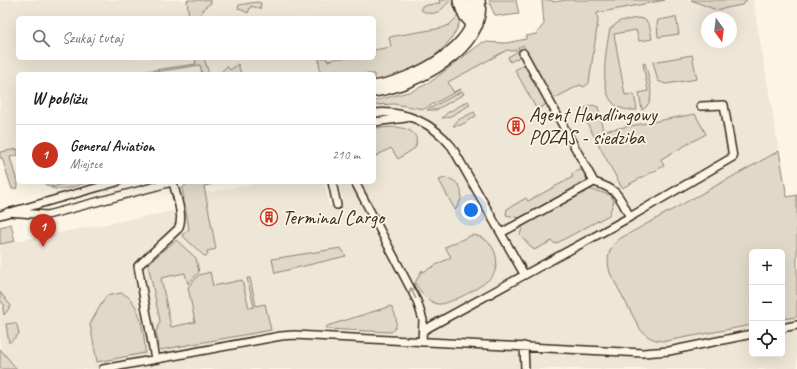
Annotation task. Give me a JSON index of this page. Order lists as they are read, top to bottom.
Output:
{
  "places": {
    "building": ["Agent Handlingowy POZAS - siedziba", "Terminal Cargo"]
  },
  "north": "bottom",
  "page": {
    "search": "Szukaj tutaj",
    "heading": "W pobliżu",
    "list": [
      {
        "mark": "1",
        "name": "General Aviation",
        "note": "Miejsce",
        "value": "210 m"
      }
    ],
    "pins": "1",
    "map_buttons": ["+", "−"]
  }
}
